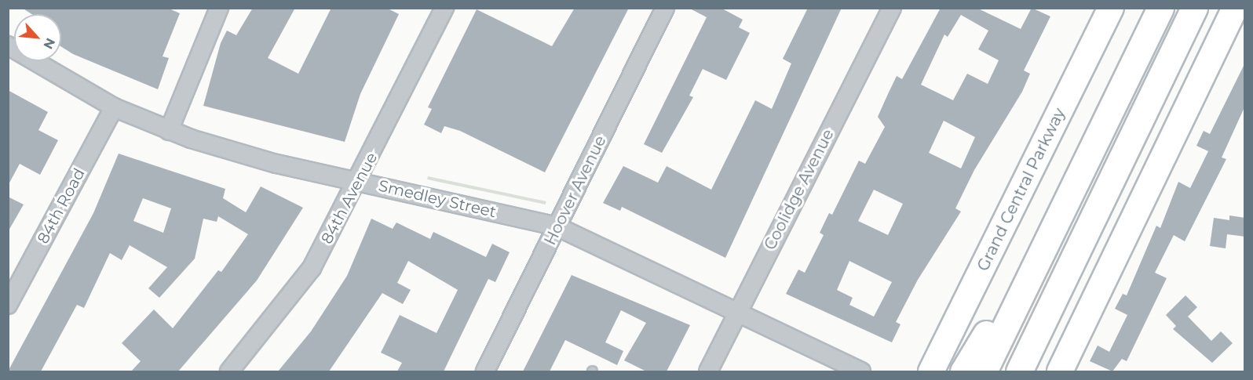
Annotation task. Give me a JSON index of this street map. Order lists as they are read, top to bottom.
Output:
{
  "streets": {
    "main road": ["Grand Central Parkway"],
    "street": [
      "Coolidge Avenue",
      "Hoover Avenue",
      "84th Avenue",
      "Smedley Street",
      "84th Road"
    ]
  },
  "crossings": [
    ["Coolidge Avenue", "Smedley Street"],
    ["Hoover Avenue", "Smedley Street"],
    ["84th Avenue", "Smedley Street"],
    ["Smedley Street", "84th Road"]
  ],
  "north": "bottom right"
}
